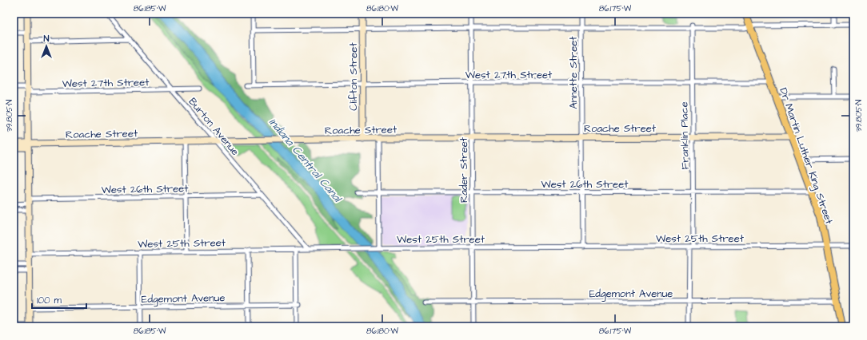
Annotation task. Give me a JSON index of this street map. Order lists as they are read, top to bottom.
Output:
{
  "streets": {
    "main road": ["Dr Martin Luther King Street"],
    "street": [
      "Annette Street",
      "West 27th Street",
      "Clifton Street",
      "Burton Avenue",
      "Roache Street",
      "Franklin Place",
      "Rader Street",
      "West 26th Street",
      "West 25th Street",
      "Edgemont Avenue"
    ]
  },
  "crossings": [
    ["Annette Street", "West 27th Street"],
    ["Annette Street", "Roache Street"],
    ["Annette Street", "West 26th Street"],
    ["Annette Street", "West 25th Street"],
    ["West 27th Street", "Clifton Street"],
    ["West 27th Street", "Burton Avenue"],
    ["West 27th Street", "Franklin Place"],
    ["West 27th Street", "Dr Martin Luther King Street"],
    ["West 27th Street", "Rader Street"],
    ["Clifton Street", "Roache Street"],
    ["Burton Avenue", "Roache Street"],
    ["Burton Avenue", "West 26th Street"],
    ["Burton Avenue", "West 25th Street"],
    ["Roache Street", "Franklin Place"],
    ["Roache Street", "Dr Martin Luther King Street"],
    ["Roache Street", "Rader Street"],
    ["Franklin Place", "West 26th Street"],
    ["Franklin Place", "West 25th Street"],
    ["Franklin Place", "Edgemont Avenue"],
    ["Dr Martin Luther King Street", "West 26th Street"],
    ["Dr Martin Luther King Street", "West 25th Street"],
    ["Dr Martin Luther King Street", "Edgemont Avenue"],
    ["Rader Street", "West 26th Street"],
    ["Rader Street", "West 25th Street"],
    ["Rader Street", "Edgemont Avenue"]
  ],
  "water": ["Indiana Central Canal"],
  "scale_bar": "100 m",
  "north": "top",
  "coordinates": [
    "86.185°W",
    "86.180°W",
    "86.175°W",
    "39.805°N"
  ]
}
